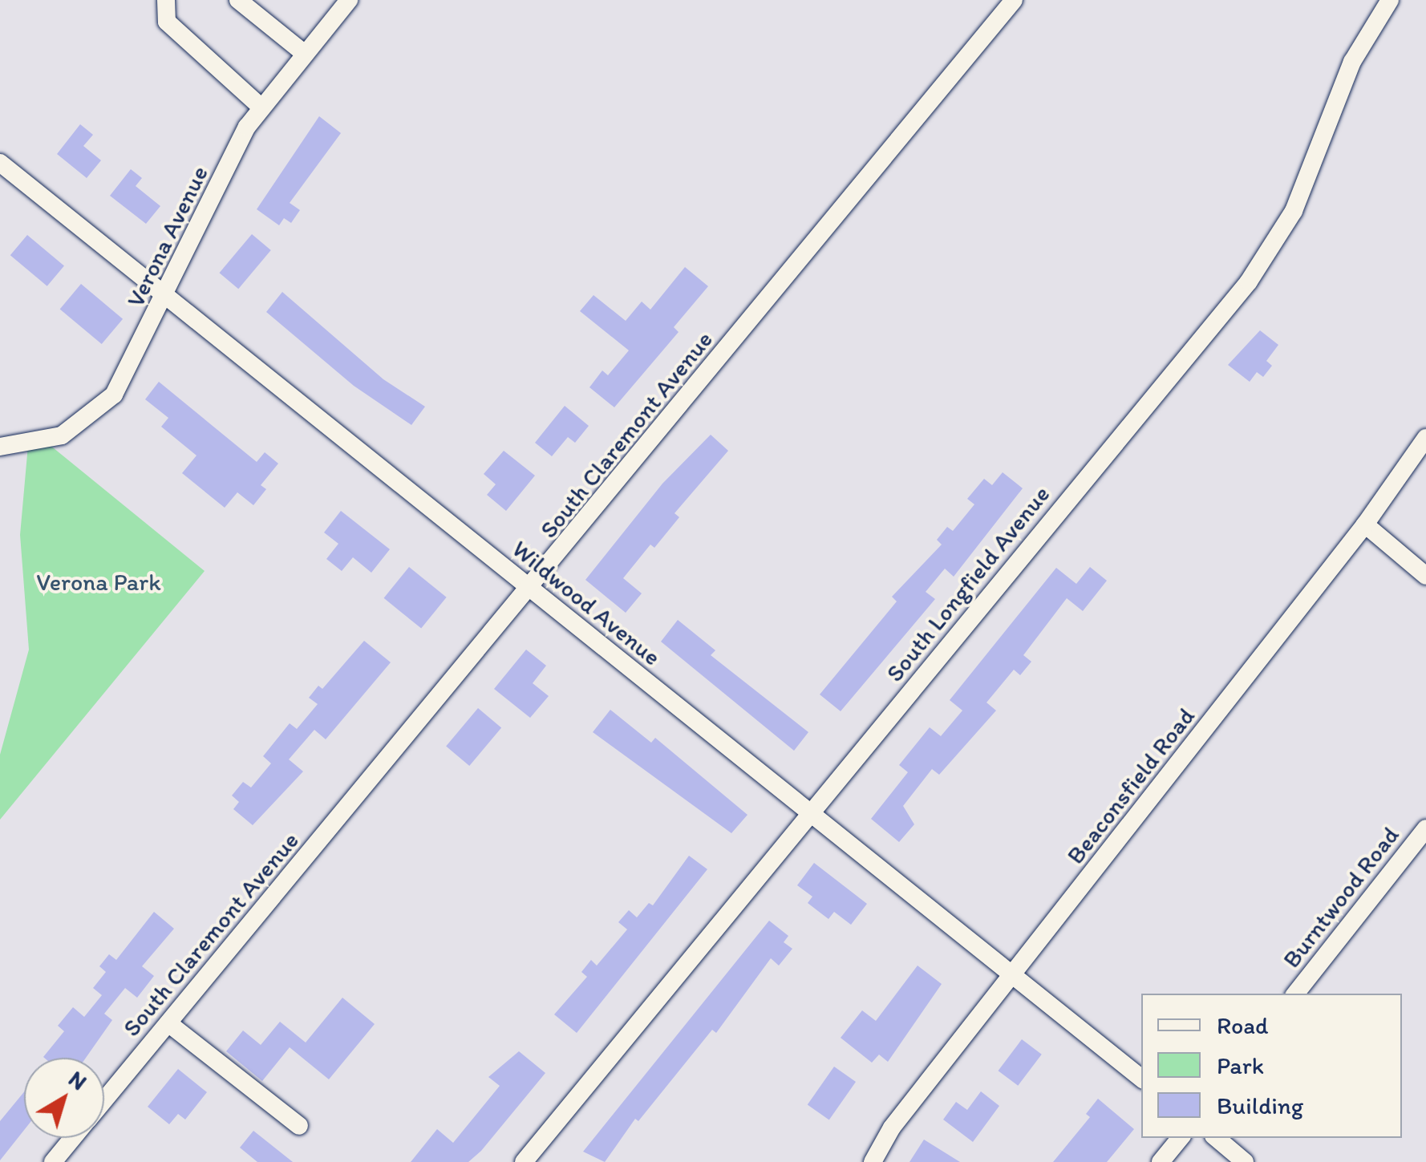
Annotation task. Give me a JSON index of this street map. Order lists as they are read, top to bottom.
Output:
{
  "streets": {
    "street": [
      "Verona Avenue",
      "South Claremont Avenue",
      "South Longfield Avenue",
      "Wildwood Avenue",
      "Beaconsfield Road",
      "Burntwood Road"
    ]
  },
  "crossings": [
    ["Verona Avenue", "Wildwood Avenue"],
    ["South Claremont Avenue", "Wildwood Avenue"],
    ["South Longfield Avenue", "Wildwood Avenue"],
    ["Wildwood Avenue", "Beaconsfield Road"]
  ],
  "parks": ["Verona Park"],
  "legend": ["Road", "Park", "Building"],
  "north": "top right"
}
